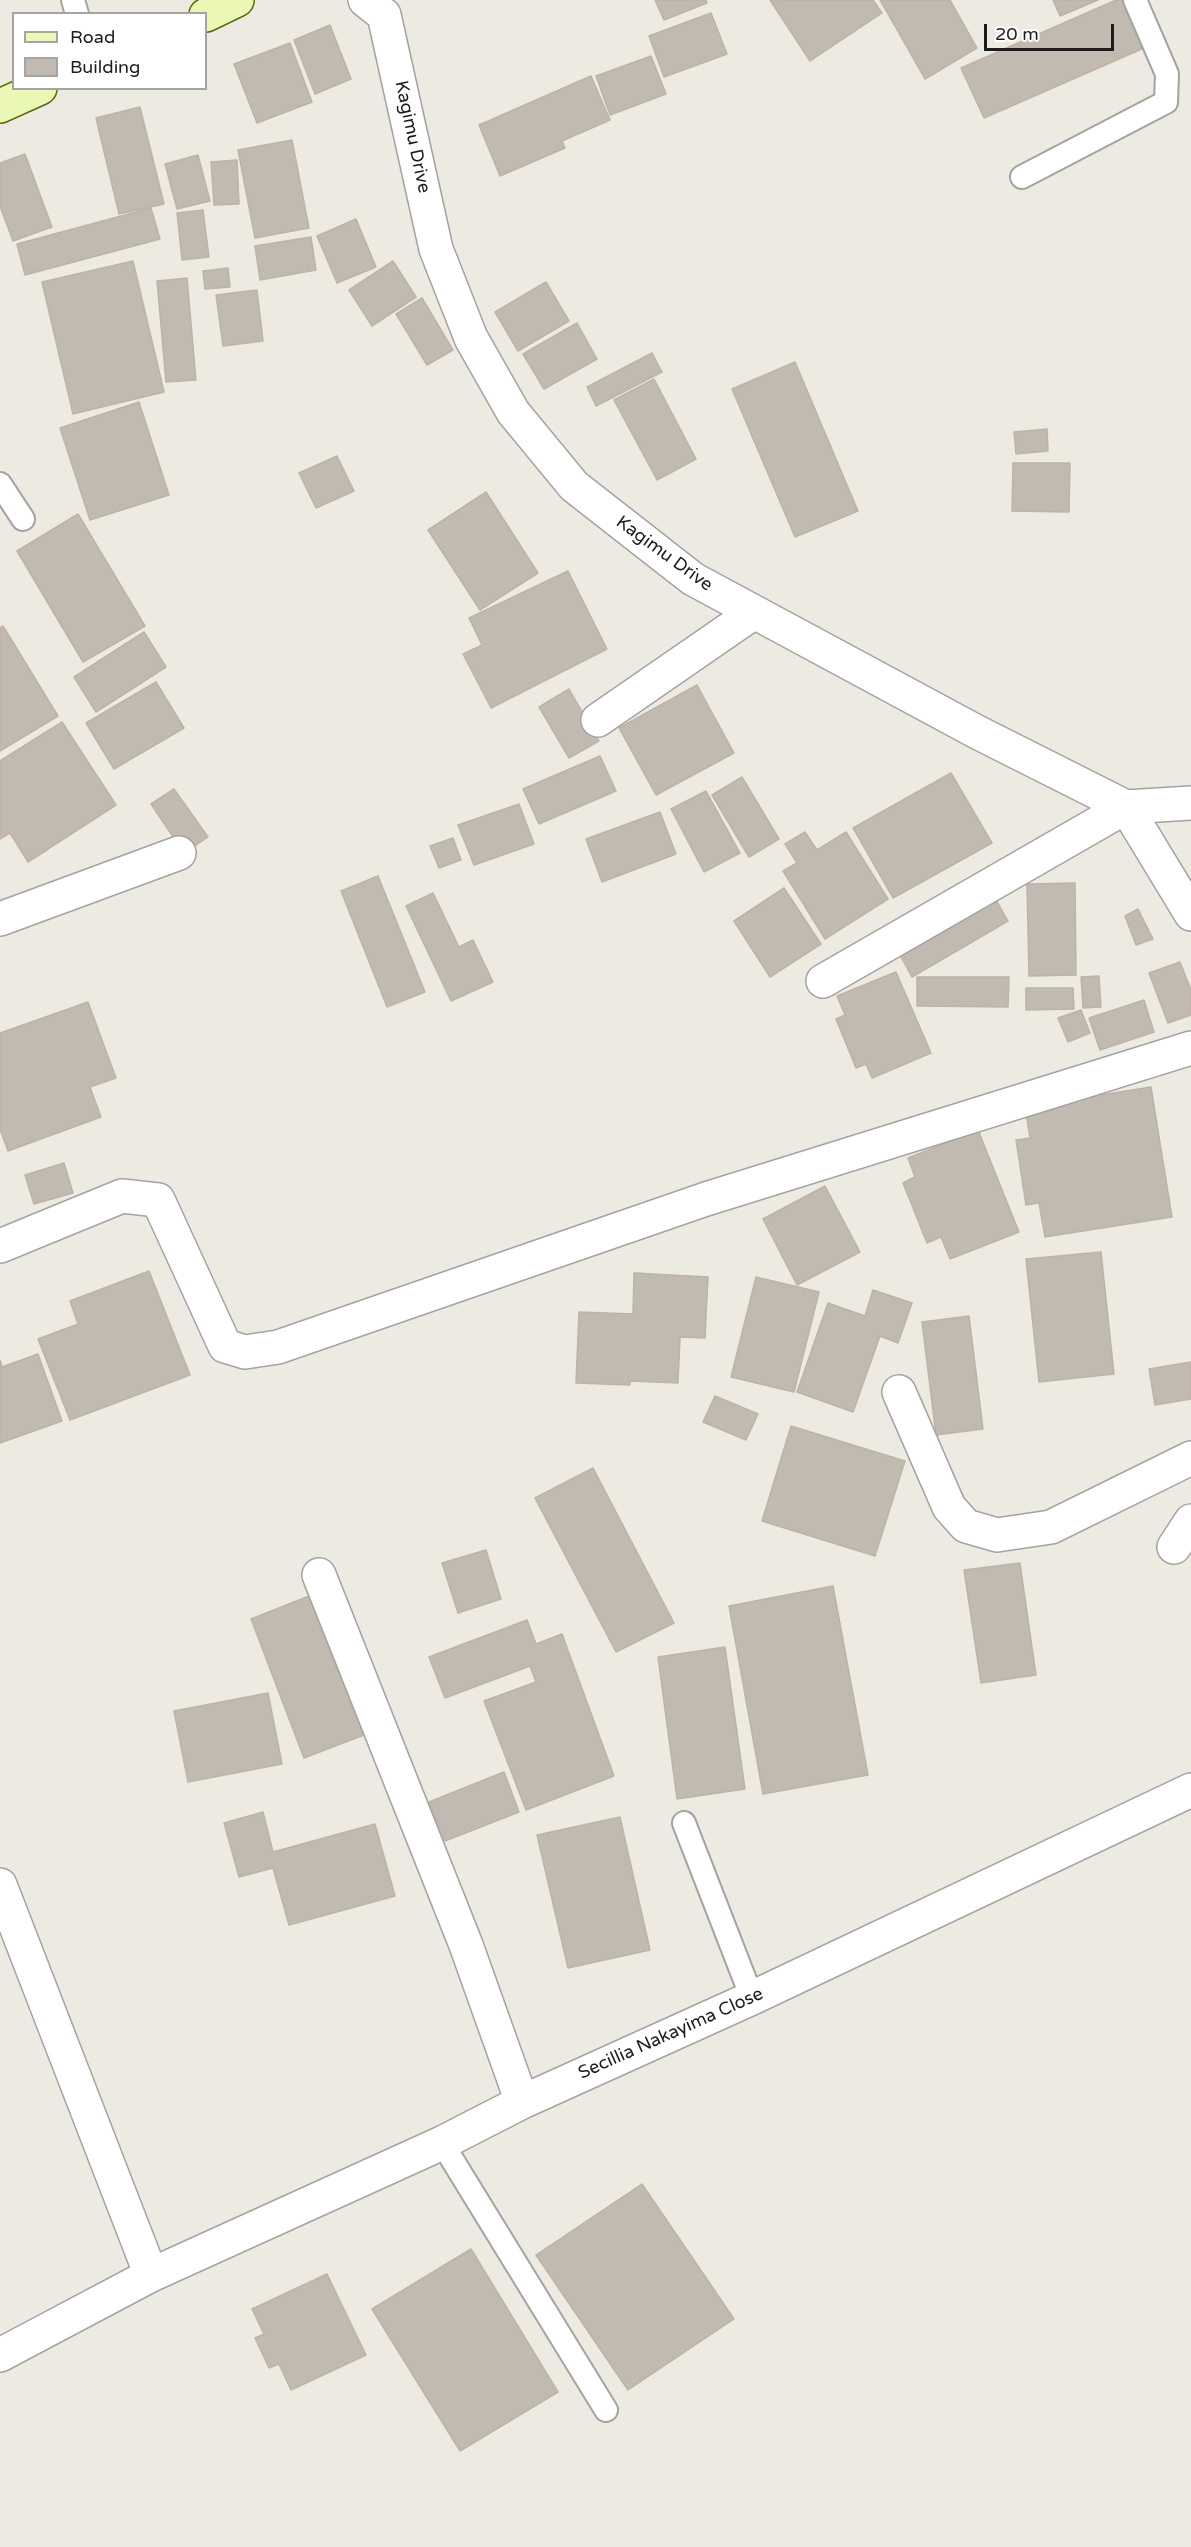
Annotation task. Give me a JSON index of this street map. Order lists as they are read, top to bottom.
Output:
{
  "streets": {
    "street": ["Kagimu Drive", "Secillia Nakayima Close"]
  },
  "legend": ["Road", "Building"],
  "scale_bar": "20 m"
}
